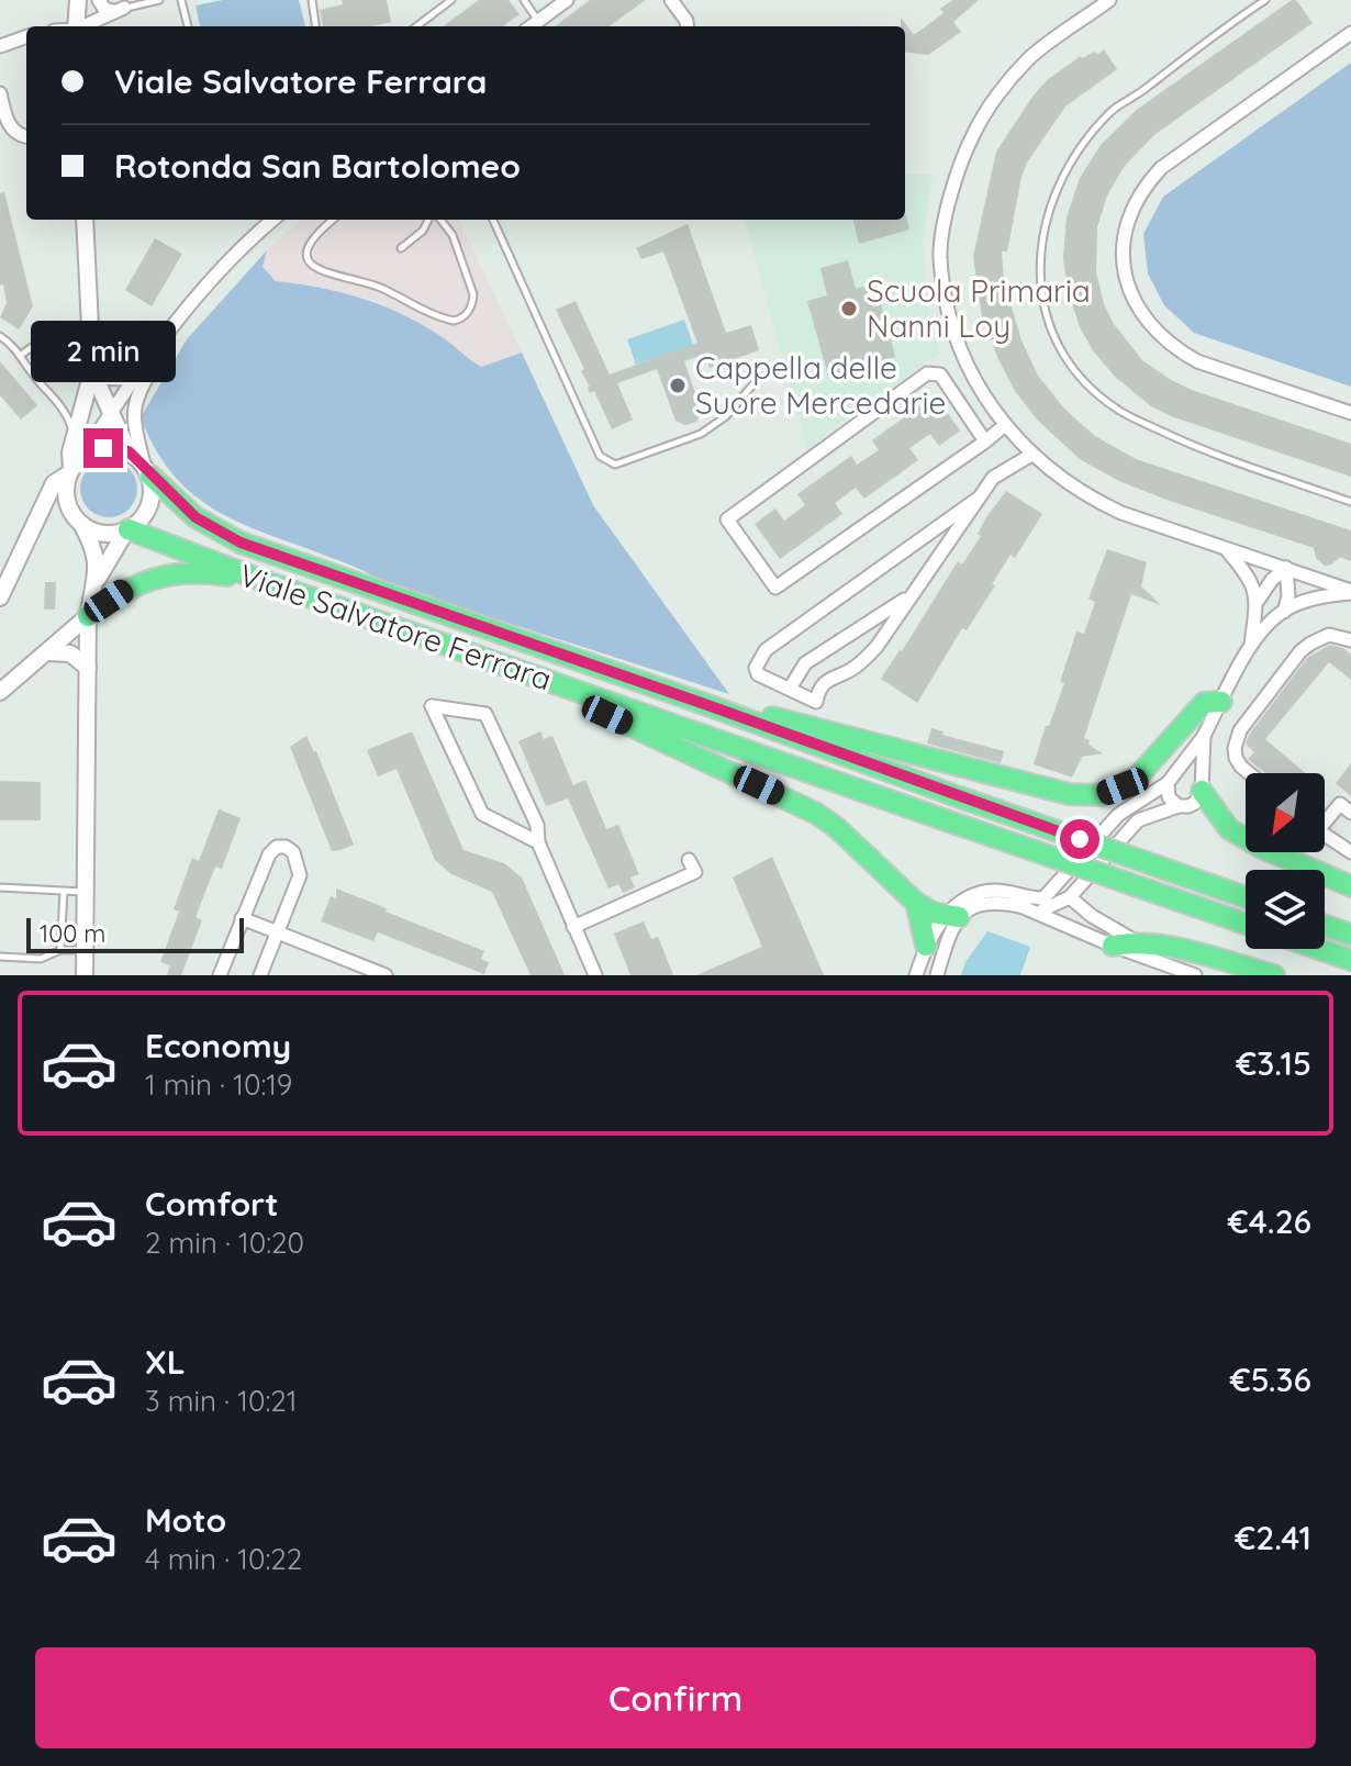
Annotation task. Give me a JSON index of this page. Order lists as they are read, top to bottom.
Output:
{
  "streets": {
    "highway": ["Viale Salvatore Ferrara"]
  },
  "places": ["Scuola Primaria Nanni Loy", "Cappella delle Suore Mercedarie"],
  "scale_bar": "100 m",
  "north": "bottom left",
  "page": {
    "banner": ["Viale Salvatore Ferrara", "Rotonda San Bartolomeo"],
    "bubble": "2 min",
    "scale": "100 m",
    "list": [
      {
        "name": "Economy",
        "note": "1 min · 10:19",
        "value": "€3.15"
      },
      {
        "name": "Comfort",
        "note": "2 min · 10:20",
        "value": "€4.26"
      },
      {
        "name": "XL",
        "note": "3 min · 10:21",
        "value": "€5.36"
      },
      {
        "name": "Moto",
        "note": "4 min · 10:22",
        "value": "€2.41"
      }
    ],
    "buttons": "Confirm"
  }
}
